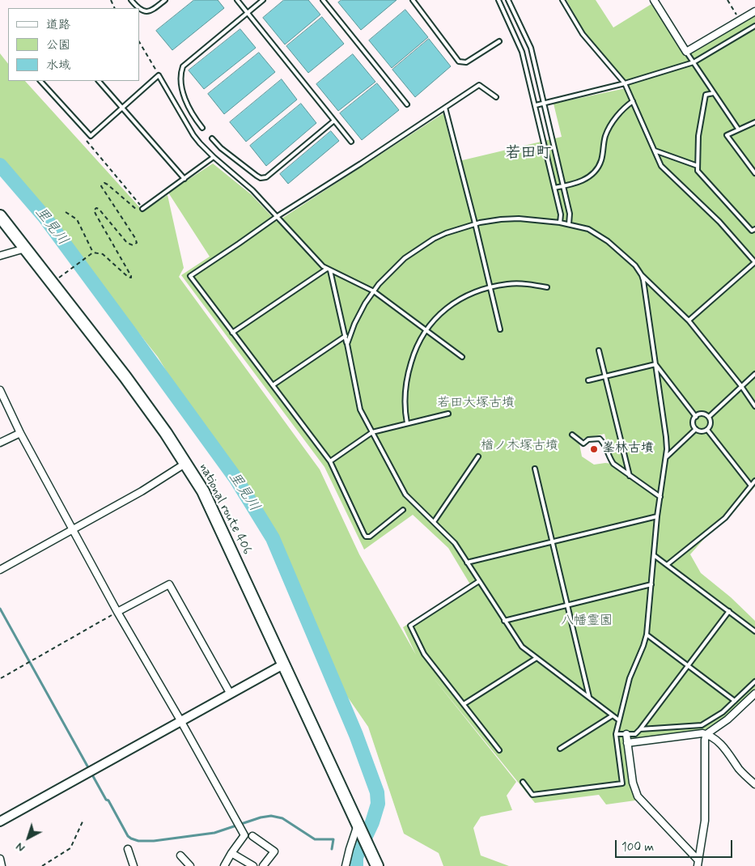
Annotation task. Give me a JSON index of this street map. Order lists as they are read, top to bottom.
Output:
{
  "streets": {
    "highway": ["national route 406"]
  },
  "districts": ["若田町"],
  "water": ["里見川"],
  "parks": ["若田大塚古墳", "楢ノ木塚古墳", "八幡霊園"],
  "places": ["峯林古墳"],
  "legend": ["道路", "公園", "水域"],
  "scale_bar": "100 m",
  "north": "bottom left"
}
